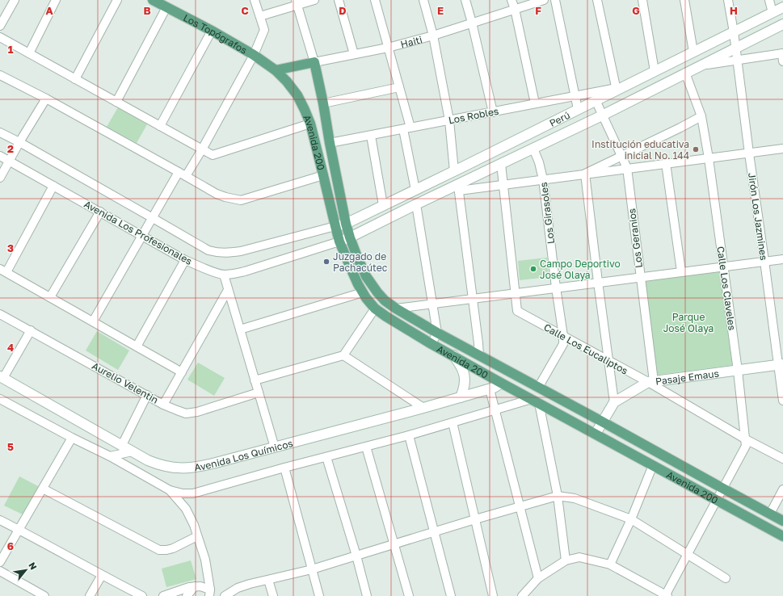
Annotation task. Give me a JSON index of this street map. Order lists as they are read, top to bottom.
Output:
{
  "streets": {
    "main road": [
      "Los Topógrafos",
      "Haiti",
      "Perú",
      "Avenida 200",
      "Pasaje Emaus",
      "Avenida Los Químicos"
    ],
    "street": [
      "Los Robles",
      "Los Girasoles",
      "Jirón Los Jazmines",
      "Avenida Los Profesionales",
      "Los Geranios",
      "Calle Los Claveles",
      "Calle Los Eucaliptos",
      "Aurelio Velentin"
    ]
  },
  "crossings": [
    ["Los Topógrafos", "Haiti"],
    ["Los Topógrafos", "Avenida 200"],
    ["Haiti", "Avenida 200"],
    ["Los Robles", "Perú"],
    ["Los Robles", "Avenida 200"],
    ["Perú", "Avenida 200"],
    ["Perú", "Los Girasoles"],
    ["Perú", "Jirón Los Jazmines"],
    ["Perú", "Avenida Los Profesionales"],
    ["Perú", "Los Geranios"],
    ["Perú", "Calle Los Claveles"],
    ["Perú", "Calle Los Eucaliptos"],
    ["Avenida 200", "Los Girasoles"],
    ["Avenida 200", "Avenida Los Profesionales"],
    ["Avenida 200", "Calle Los Claveles"],
    ["Avenida 200", "Pasaje Emaus"],
    ["Avenida 200", "Avenida Los Químicos"],
    ["Los Girasoles", "Calle Los Eucaliptos"],
    ["Jirón Los Jazmines", "Pasaje Emaus"],
    ["Los Geranios", "Calle Los Eucaliptos"],
    ["Los Geranios", "Pasaje Emaus"],
    ["Calle Los Claveles", "Calle Los Eucaliptos"],
    ["Calle Los Claveles", "Pasaje Emaus"],
    ["Calle Los Eucaliptos", "Pasaje Emaus"]
  ],
  "parks": ["Parque José Olaya"],
  "places": ["Institución educativa inicial No. 144", "Juzgado de Pachacútec", "Campo Deportivo José Olaya"],
  "north": "top right",
  "grid": {
    "columns": [
      "A",
      "B",
      "C",
      "D",
      "E",
      "F",
      "G",
      "H"
    ],
    "rows": [
      "1",
      "2",
      "3",
      "4",
      "5",
      "6"
    ]
  }
}
